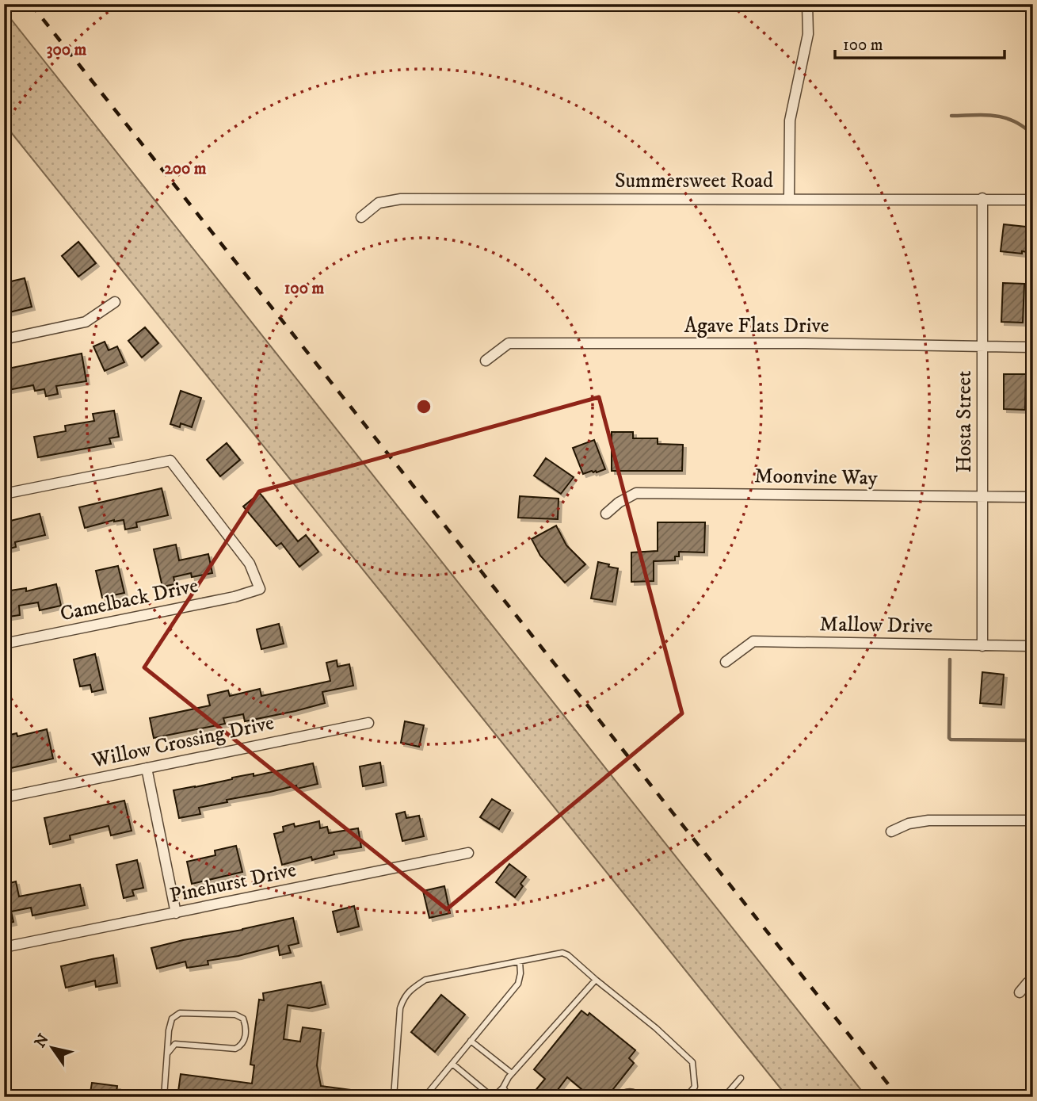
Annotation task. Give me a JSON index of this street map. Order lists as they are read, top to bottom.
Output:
{
  "streets": {
    "street": [
      "Summersweet Road",
      "Agave Flats Drive",
      "Hosta Street",
      "Moonvine Way",
      "Camelback Drive",
      "Mallow Drive",
      "Willow Crossing Drive",
      "Pinehurst Drive"
    ]
  },
  "crossings": [
    ["Summersweet Road", "Hosta Street"],
    ["Agave Flats Drive", "Hosta Street"],
    ["Hosta Street", "Moonvine Way"],
    ["Hosta Street", "Mallow Drive"]
  ],
  "scale_bar": "100 m",
  "north": "top left",
  "rings": ["300 m", "200 m", "100 m"]
}
